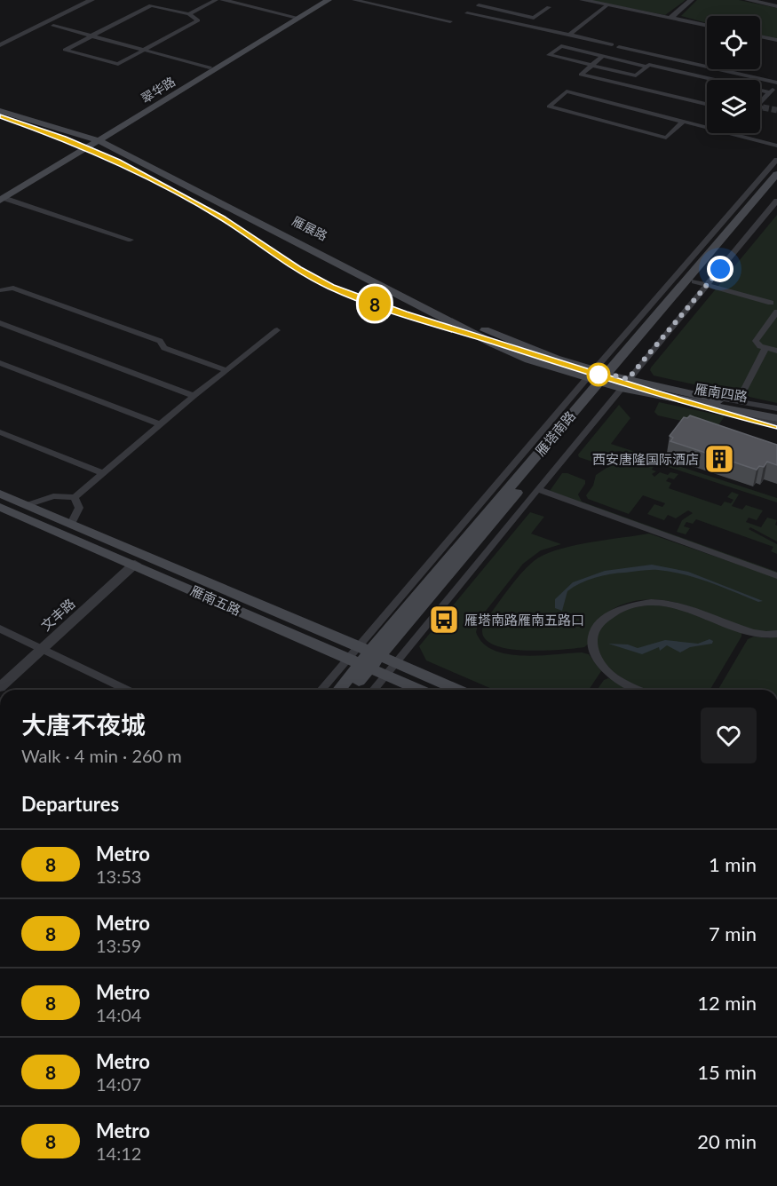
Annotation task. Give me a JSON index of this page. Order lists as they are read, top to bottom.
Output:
{
  "streets": {
    "main road": [
      "翠华路",
      "雁展路",
      "雁南四路",
      "雁塔南路",
      "雁南五路"
    ],
    "street": ["文丰路"]
  },
  "crossings": [
    ["翠华路", "雁展路"],
    ["雁展路", "雁南四路"],
    ["雁展路", "雁塔南路"],
    ["雁南四路", "雁塔南路"],
    ["雁塔南路", "雁南五路"],
    ["雁南五路", "文丰路"]
  ],
  "places": {
    "building": ["西安唐隆国际酒店"],
    "bus stop": ["雁塔南路雁南五路口"]
  },
  "lines": ["metro line 8"],
  "page": {
    "on_map": "8",
    "heading": [
      ["大唐不夜城", "Walk · 4 min · 260 m"],
      "Departures"
    ],
    "list": [
      {
        "mark": "8",
        "name": "Metro",
        "note": "13:53",
        "value": "1 min"
      },
      {
        "mark": "8",
        "name": "Metro",
        "note": "13:59",
        "value": "7 min"
      },
      {
        "mark": "8",
        "name": "Metro",
        "note": "14:04",
        "value": "12 min"
      },
      {
        "mark": "8",
        "name": "Metro",
        "note": "14:07",
        "value": "15 min"
      },
      {
        "mark": "8",
        "name": "Metro",
        "note": "14:12",
        "value": "20 min"
      }
    ]
  }
}
